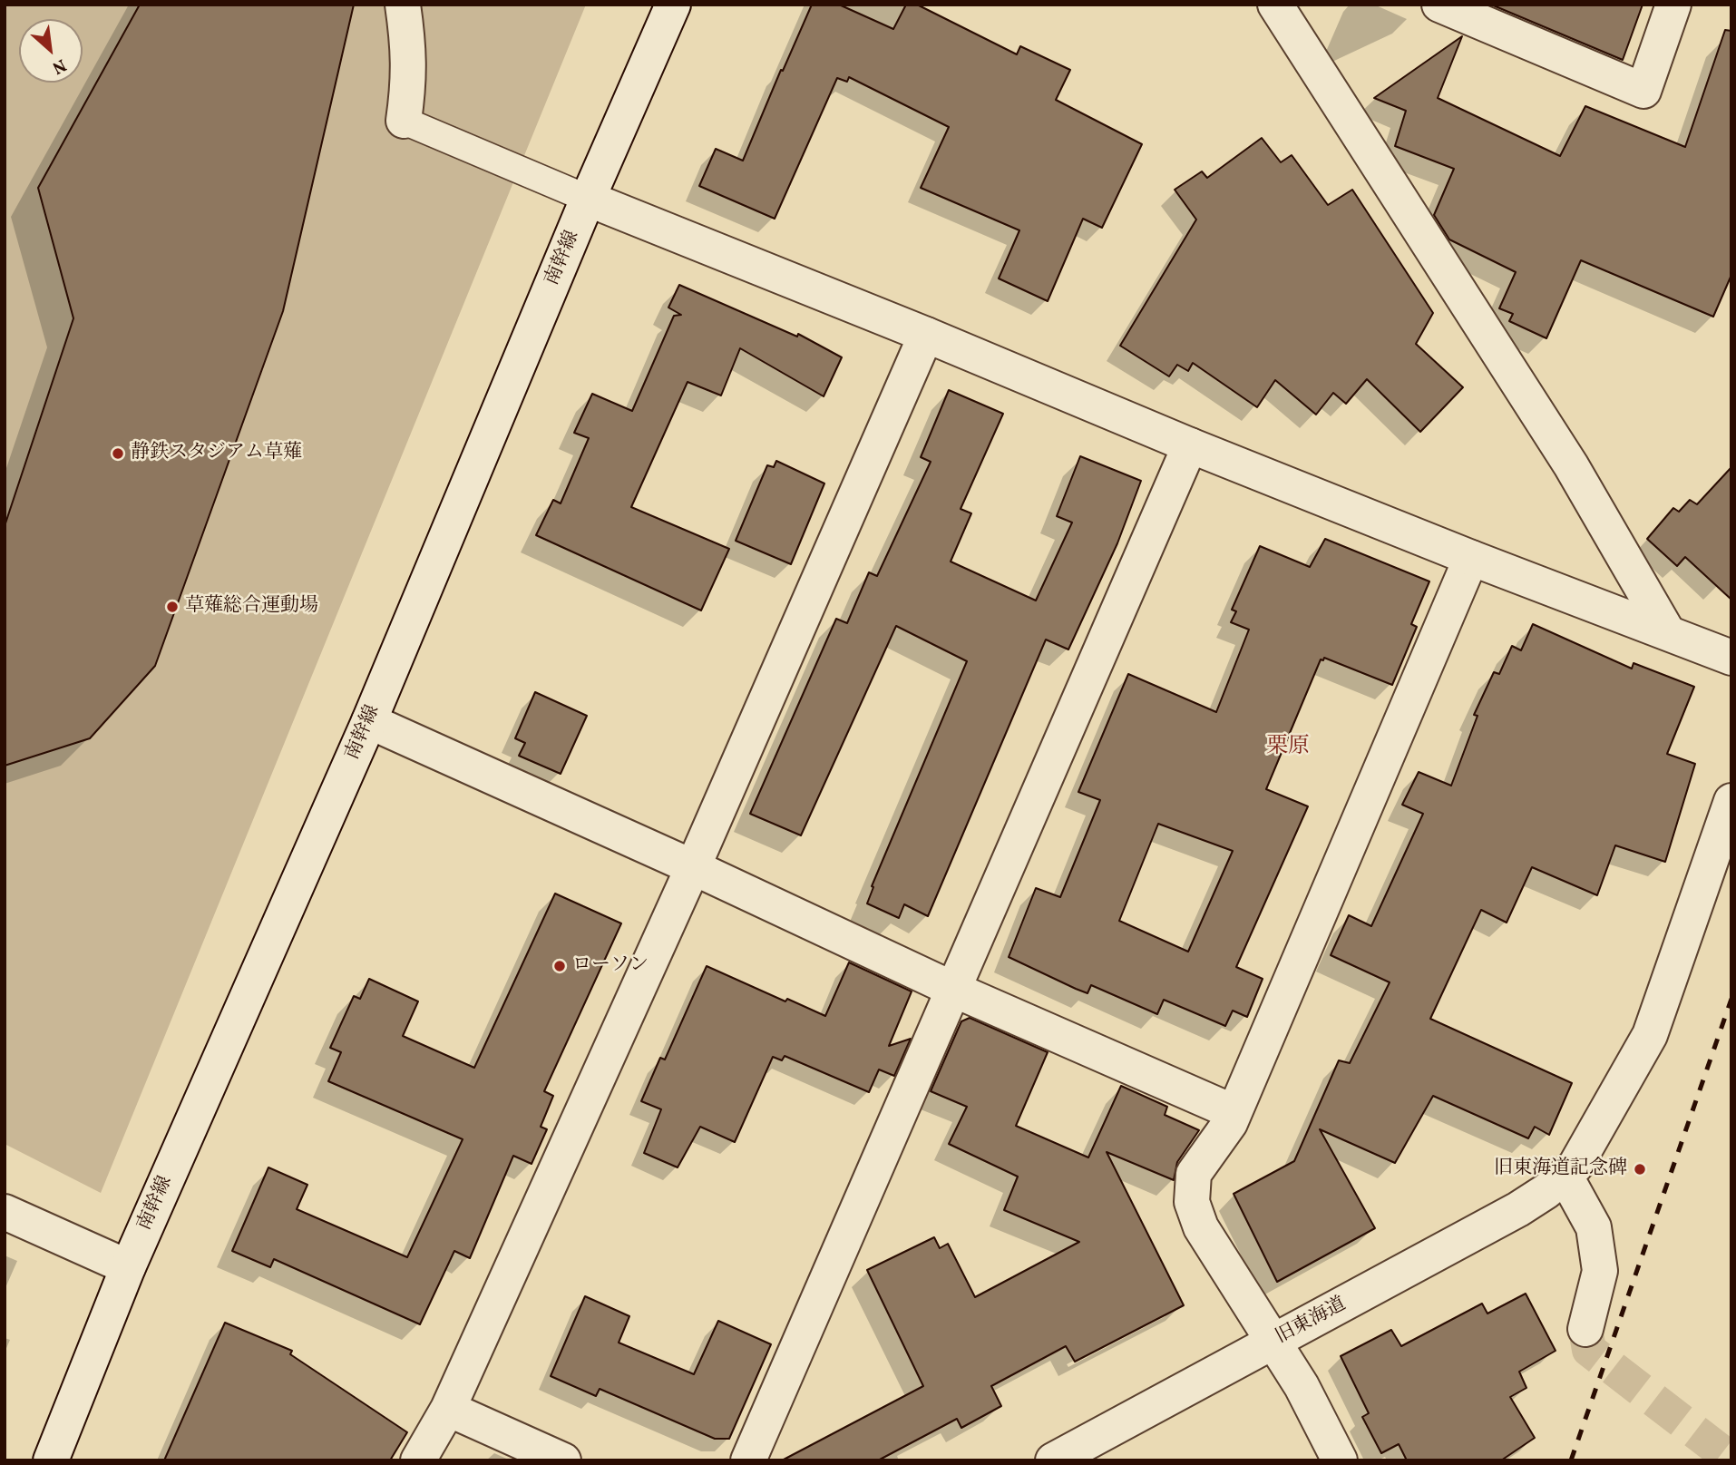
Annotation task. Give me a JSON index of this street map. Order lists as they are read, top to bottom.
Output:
{
  "streets": {
    "street": ["南幹線", "旧東海道"]
  },
  "districts": ["栗原"],
  "places": [
    "静鉄スタジアム草薙",
    "草薙総合運動場",
    "ローソン",
    "旧東海道記念碑"
  ],
  "north": "bottom right"
}
